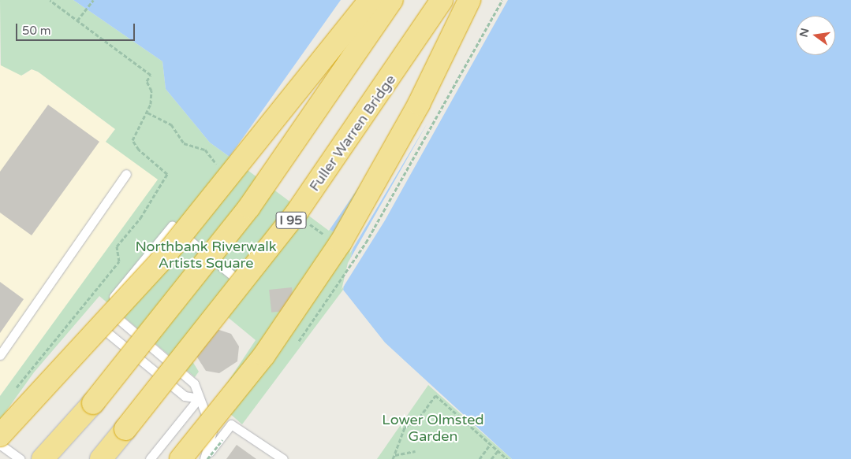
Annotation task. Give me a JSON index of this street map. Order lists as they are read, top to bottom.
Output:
{
  "streets": {
    "highway": ["Fuller Warren Bridge", "I 95"]
  },
  "parks": ["Northbank Riverwalk Artists Square", "Lower Olmsted Garden"],
  "scale_bar": "50 m",
  "north": "left"
}
